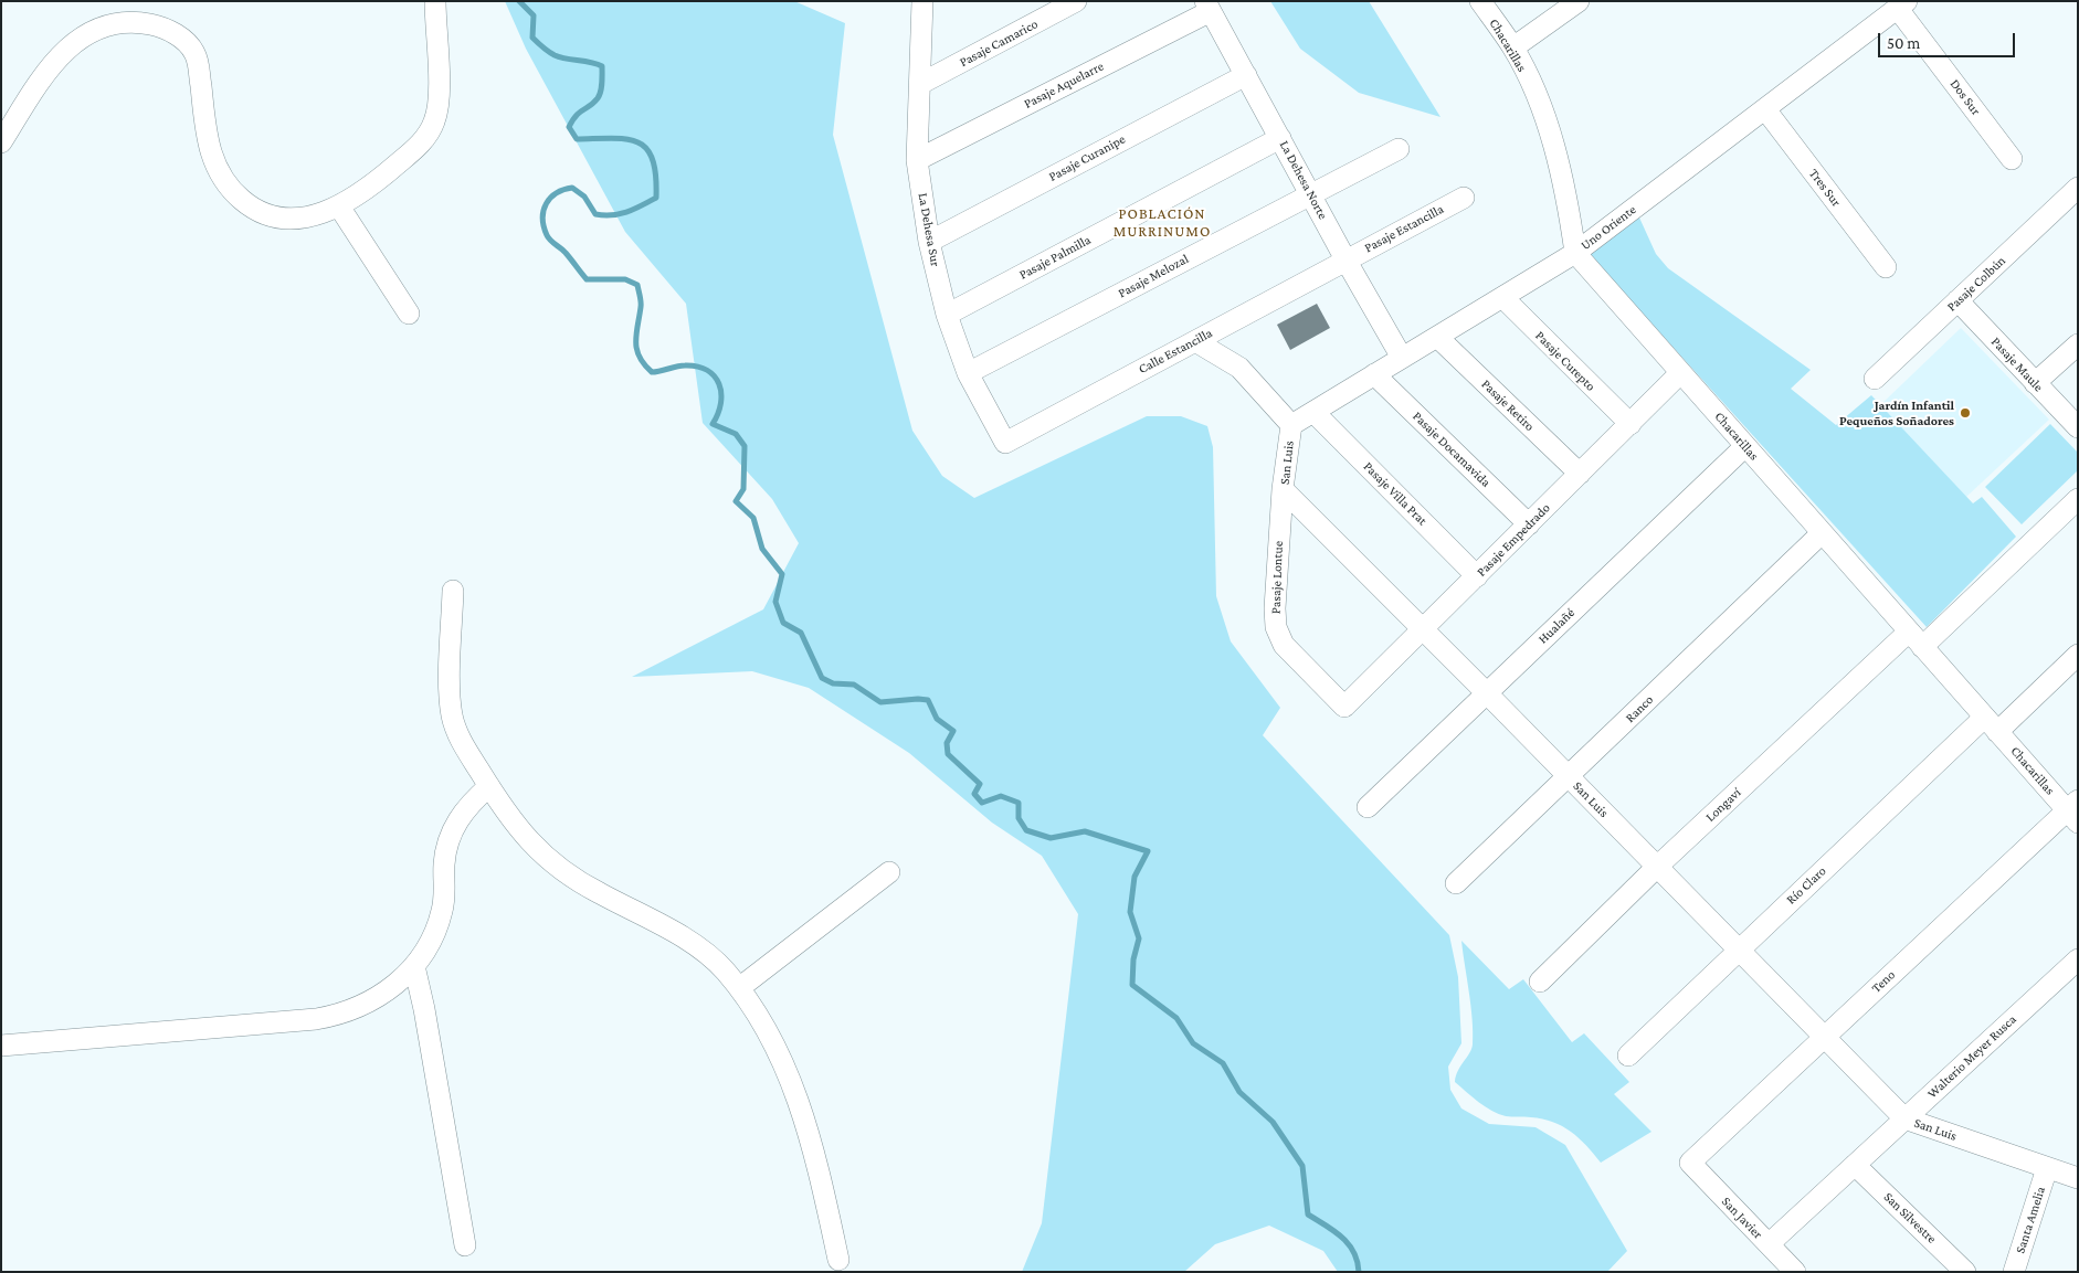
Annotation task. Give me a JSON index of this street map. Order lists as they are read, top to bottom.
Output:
{
  "streets": {
    "street": [
      "Pasaje Camarico",
      "Chacarillas",
      "Pasaje Aquelarre",
      "Dos Sur",
      "Pasaje Curanipe",
      "La Dehesa Norte",
      "Tres Sur",
      "Uno Oriente",
      "Pasaje Estancilla",
      "La Dehesa Sur",
      "Pasaje Palmilla",
      "Pasaje Melozal",
      "Pasaje Colbún",
      "Calle Estancilla",
      "Pasaje Curepto",
      "Pasaje Maule",
      "Pasaje Retiro",
      "Pasaje Docamavida",
      "San Luis",
      "Pasaje Villa Prat",
      "Pasaje Empedrado",
      "Pasaje Lontue",
      "Hualañé",
      "Ranco",
      "Longaví",
      "Río Claro",
      "Teno",
      "Walterio Meyer Rusca",
      "San Javier",
      "San Silvestre",
      "Santa Amelia"
    ]
  },
  "crossings": [
    ["Pasaje Camarico", "La Dehesa Sur"],
    ["Chacarillas", "Uno Oriente"],
    ["Chacarillas", "Pasaje Empedrado"],
    ["Chacarillas", "Hualañé"],
    ["Chacarillas", "Ranco"],
    ["Chacarillas", "Longaví"],
    ["Chacarillas", "Río Claro"],
    ["Chacarillas", "Teno"],
    ["Pasaje Aquelarre", "La Dehesa Norte"],
    ["Pasaje Aquelarre", "La Dehesa Sur"],
    ["Dos Sur", "Uno Oriente"],
    ["Pasaje Curanipe", "La Dehesa Norte"],
    ["Pasaje Curanipe", "La Dehesa Sur"],
    ["La Dehesa Norte", "Uno Oriente"],
    ["La Dehesa Norte", "Pasaje Estancilla"],
    ["La Dehesa Norte", "Pasaje Palmilla"],
    ["La Dehesa Norte", "Pasaje Melozal"],
    ["La Dehesa Norte", "Calle Estancilla"],
    ["Tres Sur", "Uno Oriente"],
    ["Uno Oriente", "Pasaje Curepto"],
    ["Uno Oriente", "Pasaje Retiro"],
    ["Uno Oriente", "Pasaje Docamavida"],
    ["Uno Oriente", "San Luis"],
    ["Uno Oriente", "Pasaje Villa Prat"],
    ["Pasaje Estancilla", "Calle Estancilla"],
    ["La Dehesa Sur", "Pasaje Palmilla"],
    ["La Dehesa Sur", "Pasaje Melozal"],
    ["La Dehesa Sur", "Calle Estancilla"],
    ["Pasaje Colbún", "Pasaje Maule"],
    ["Calle Estancilla", "San Luis"],
    ["Pasaje Curepto", "Pasaje Empedrado"],
    ["Pasaje Retiro", "Pasaje Empedrado"],
    ["Pasaje Docamavida", "Pasaje Empedrado"],
    ["San Luis", "Pasaje Empedrado"],
    ["San Luis", "Pasaje Lontue"],
    ["San Luis", "Hualañé"],
    ["San Luis", "Ranco"],
    ["San Luis", "Longaví"],
    ["San Luis", "Río Claro"],
    ["San Luis", "Teno"],
    ["San Luis", "Walterio Meyer Rusca"],
    ["San Luis", "Santa Amelia"],
    ["Pasaje Villa Prat", "Pasaje Empedrado"],
    ["Pasaje Empedrado", "Pasaje Lontue"],
    ["Teno", "San Javier"],
    ["Walterio Meyer Rusca", "San Javier"],
    ["Walterio Meyer Rusca", "San Silvestre"]
  ],
  "districts": ["POBLACIÓN MURRINUMO"],
  "places": ["Jardín Infantil Pequeños Soñadores"],
  "scale_bar": "50 m"
}
